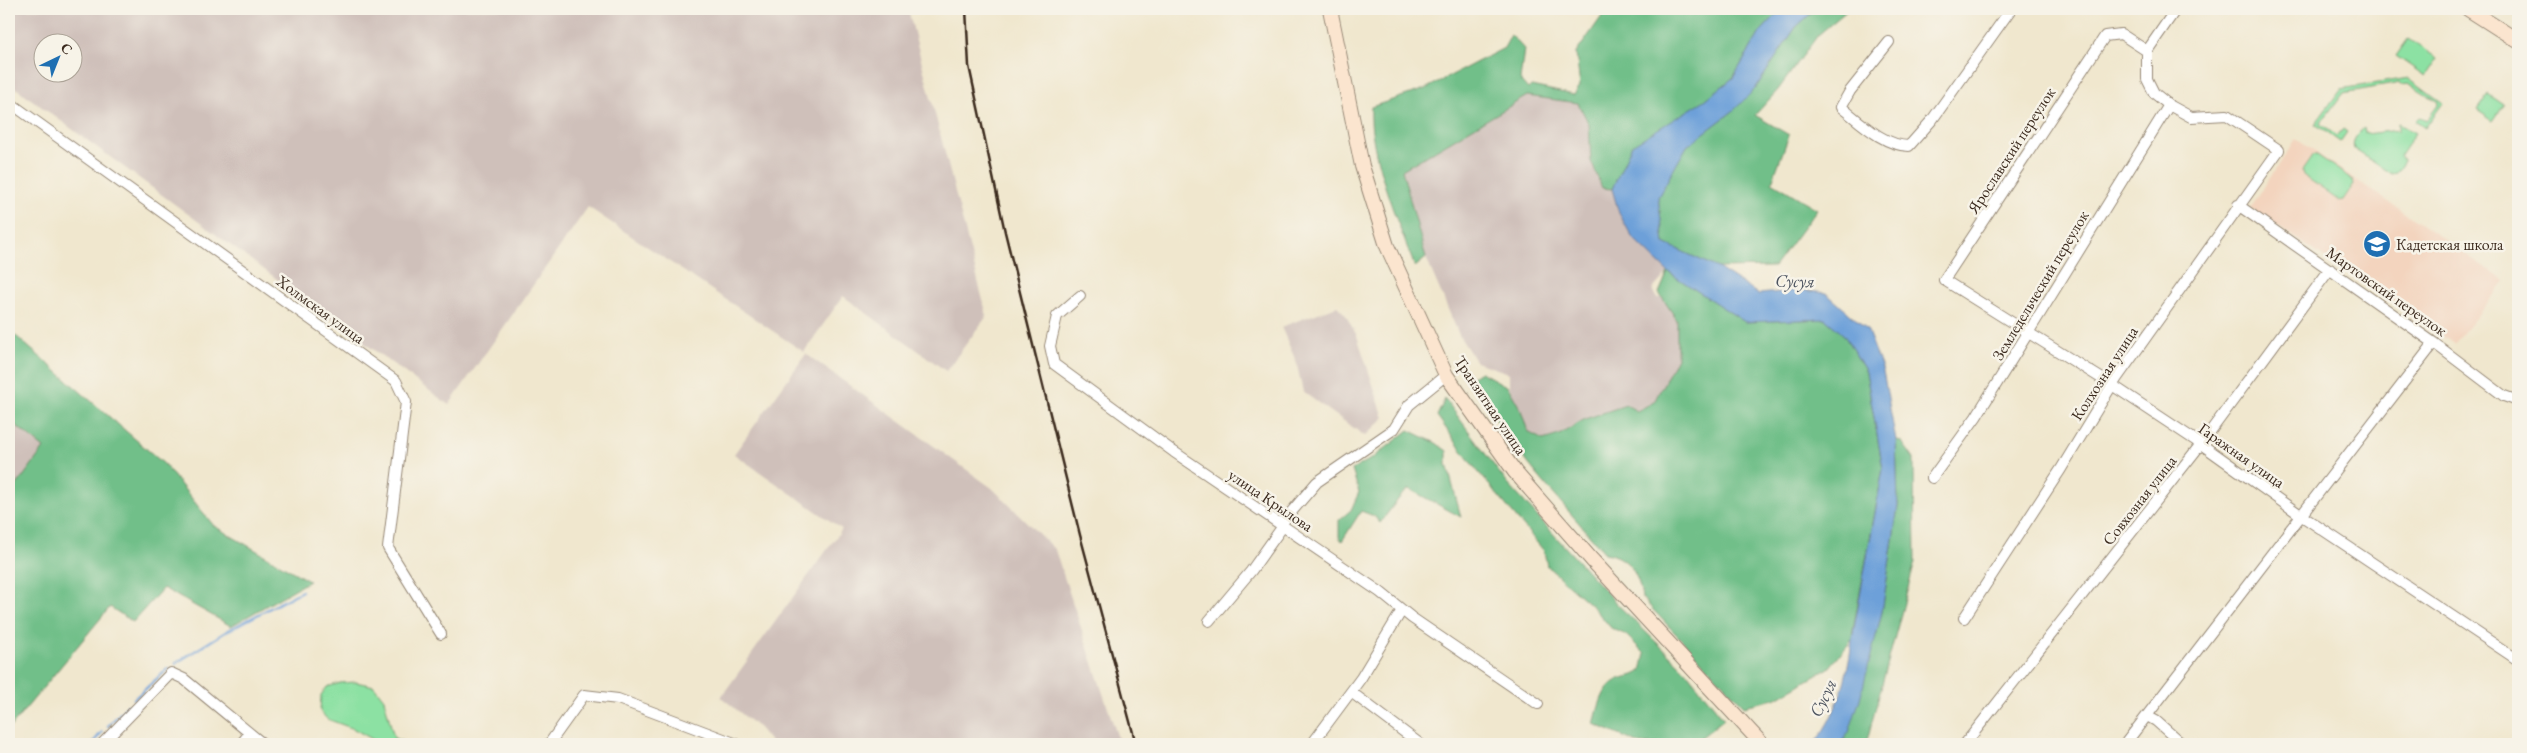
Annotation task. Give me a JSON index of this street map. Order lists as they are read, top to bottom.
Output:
{
  "streets": {
    "main road": ["Транзитная улица"],
    "street": [
      "Ярославский переулок",
      "Земледельческий переулок",
      "Мартовский переулок",
      "Холмская улица",
      "Колхозная улица",
      "Гаражная улица",
      "улица Крылова",
      "Совхозная улица"
    ]
  },
  "crossings": [
    ["Ярославский переулок", "Гаражная улица"],
    ["Земледельческий переулок", "Колхозная улица"],
    ["Земледельческий переулок", "Гаражная улица"],
    ["Мартовский переулок", "Колхозная улица"],
    ["Мартовский переулок", "Совхозная улица"],
    ["Колхозная улица", "Гаражная улица"],
    ["Гаражная улица", "Совхозная улица"]
  ],
  "water": ["Сусуя"],
  "places": {
    "school or university": ["Кадетская школа"]
  },
  "north": "top right"
}
